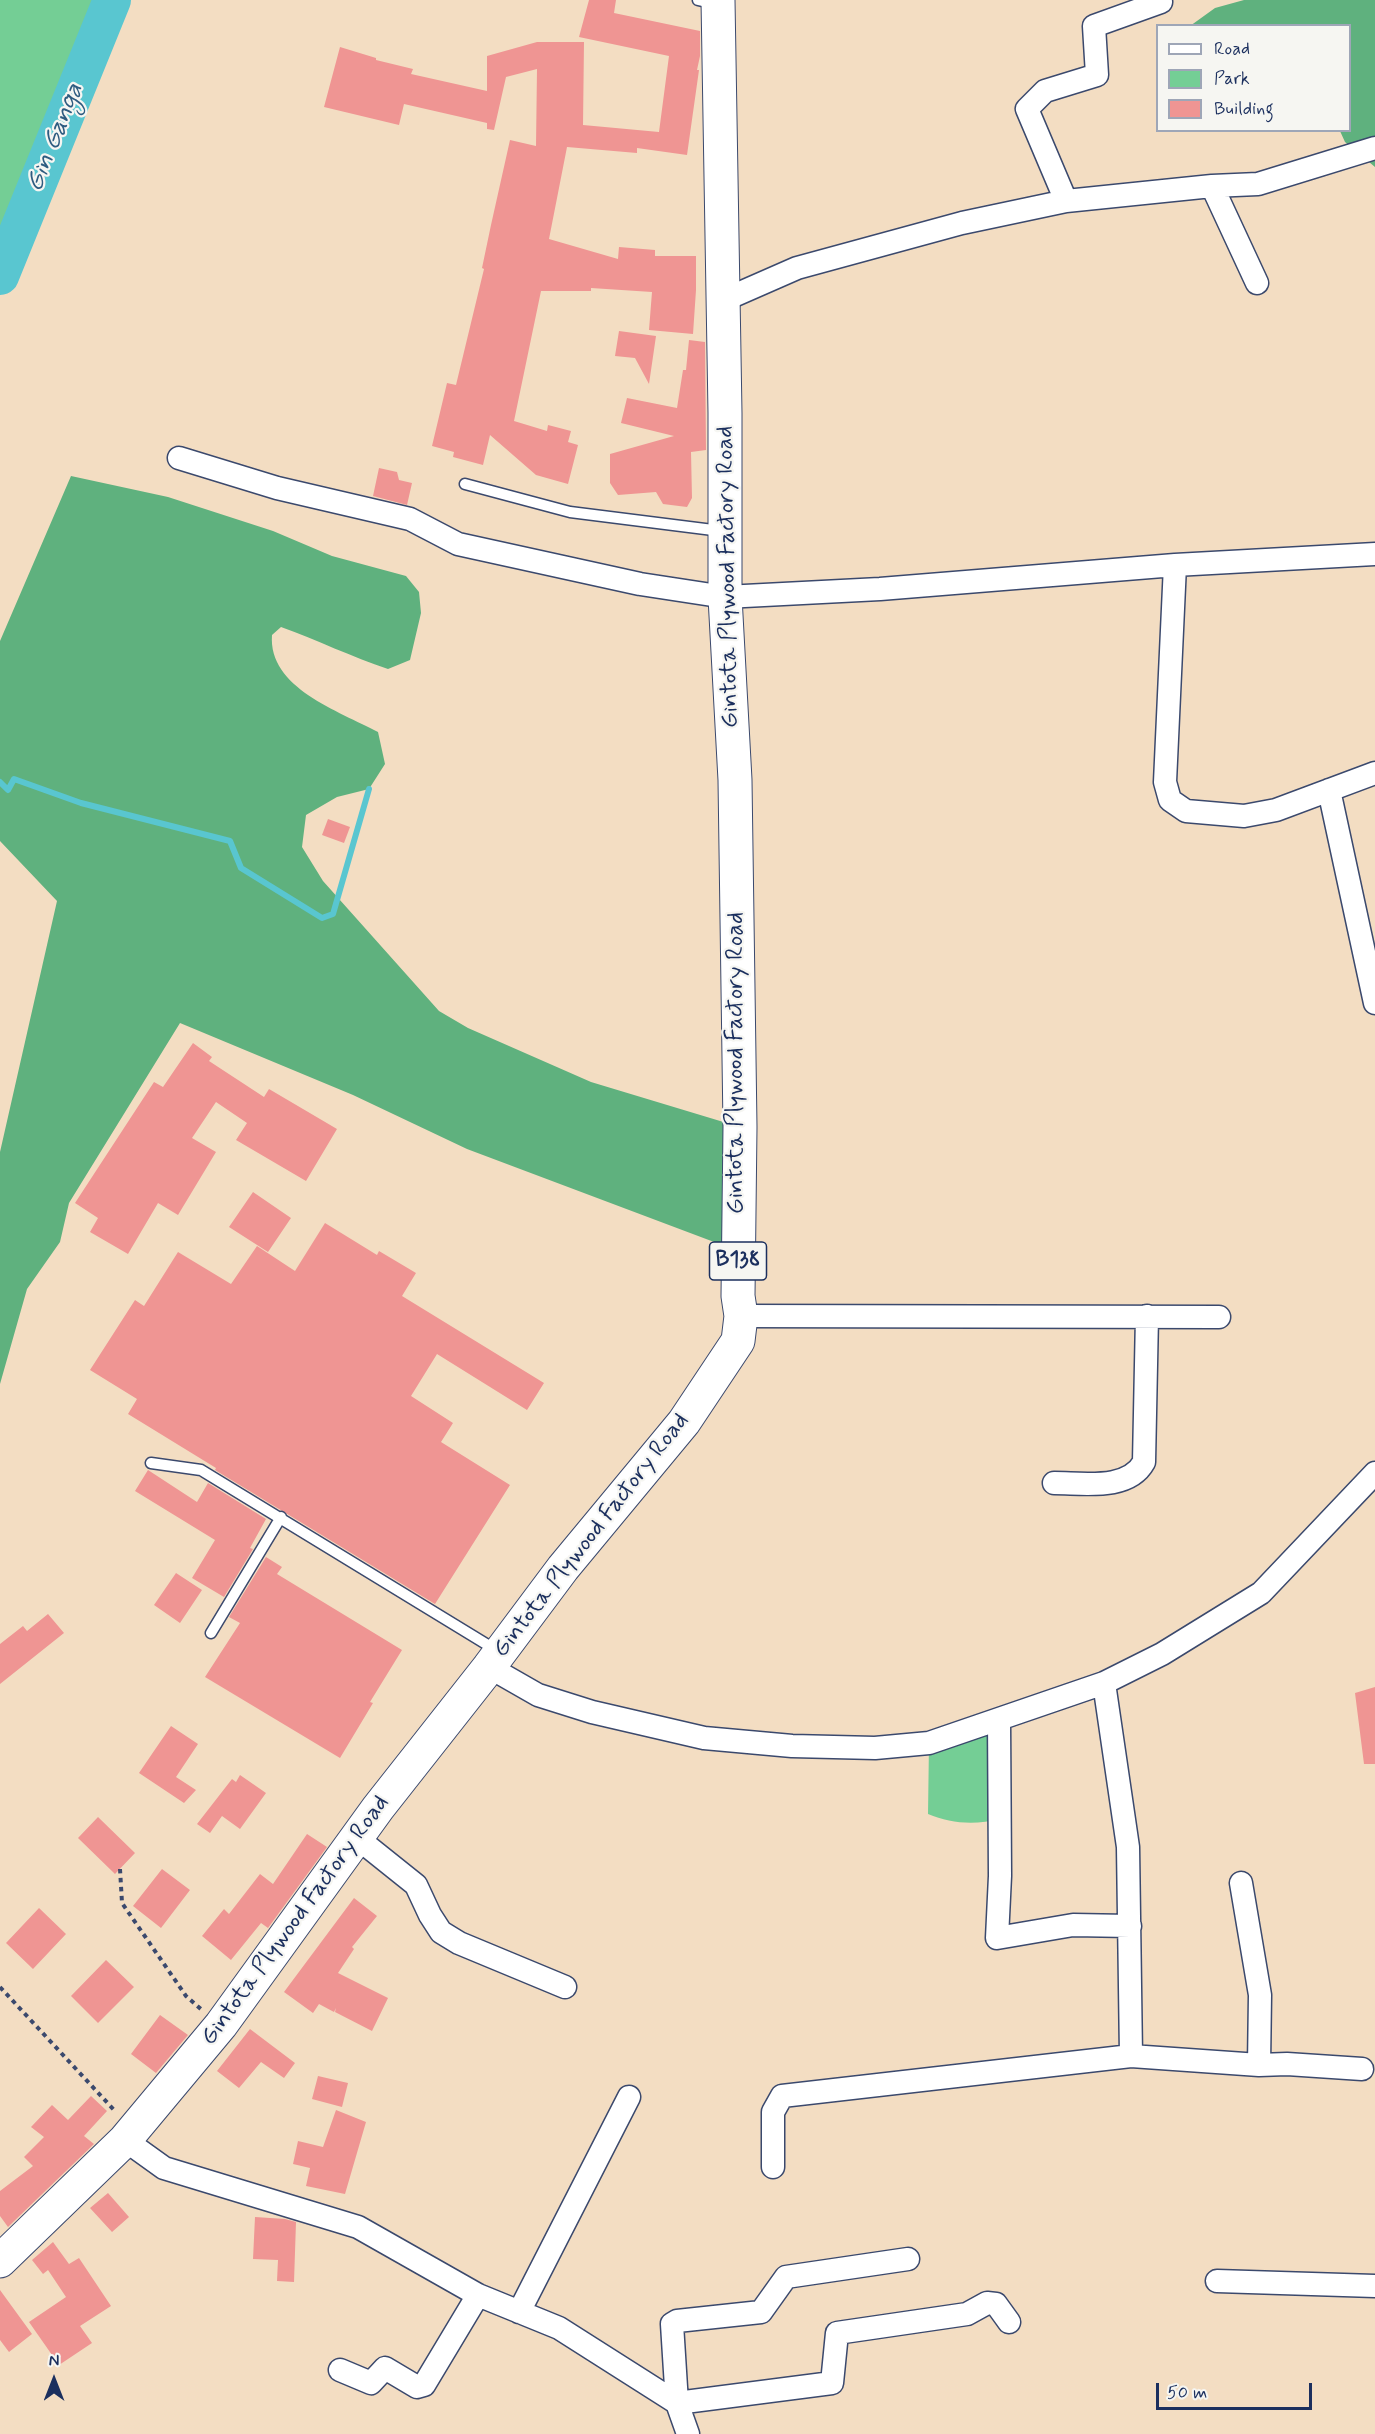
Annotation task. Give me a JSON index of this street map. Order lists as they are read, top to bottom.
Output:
{
  "streets": {
    "main road": ["Gintota Plywood Factory Road", "B138"]
  },
  "water": ["Gin Ganga"],
  "legend": ["Road", "Park", "Building"],
  "scale_bar": "50 m",
  "north": "top"
}
